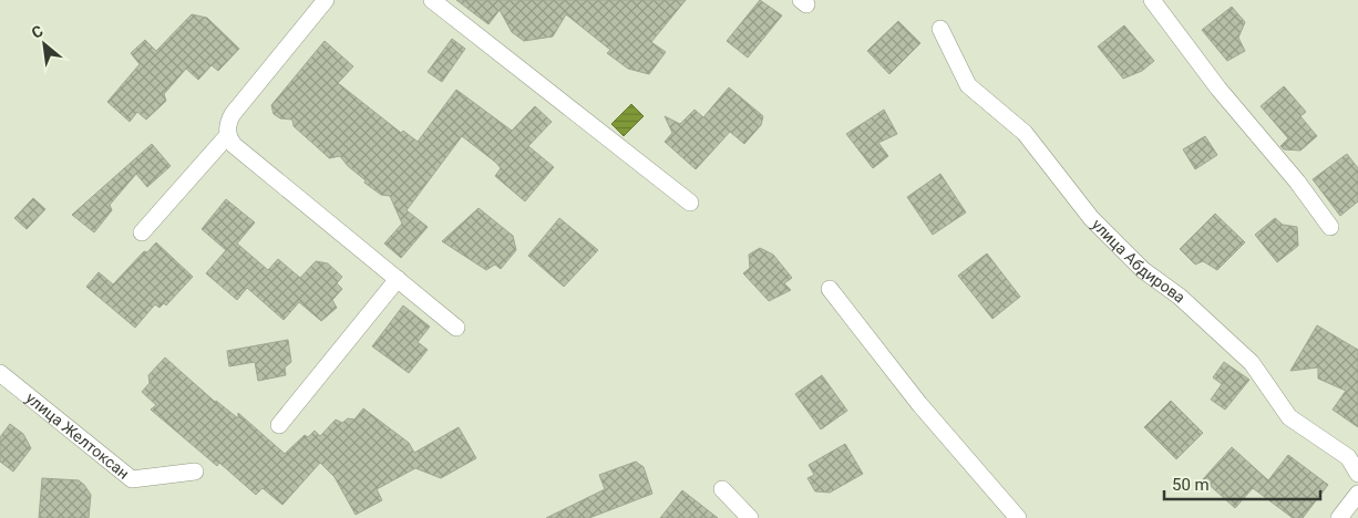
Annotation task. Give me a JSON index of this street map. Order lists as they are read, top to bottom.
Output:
{
  "streets": {
    "street": ["улица Абдирова", "улица Желтоксан"]
  },
  "scale_bar": "50 m",
  "north": "top left"
}
